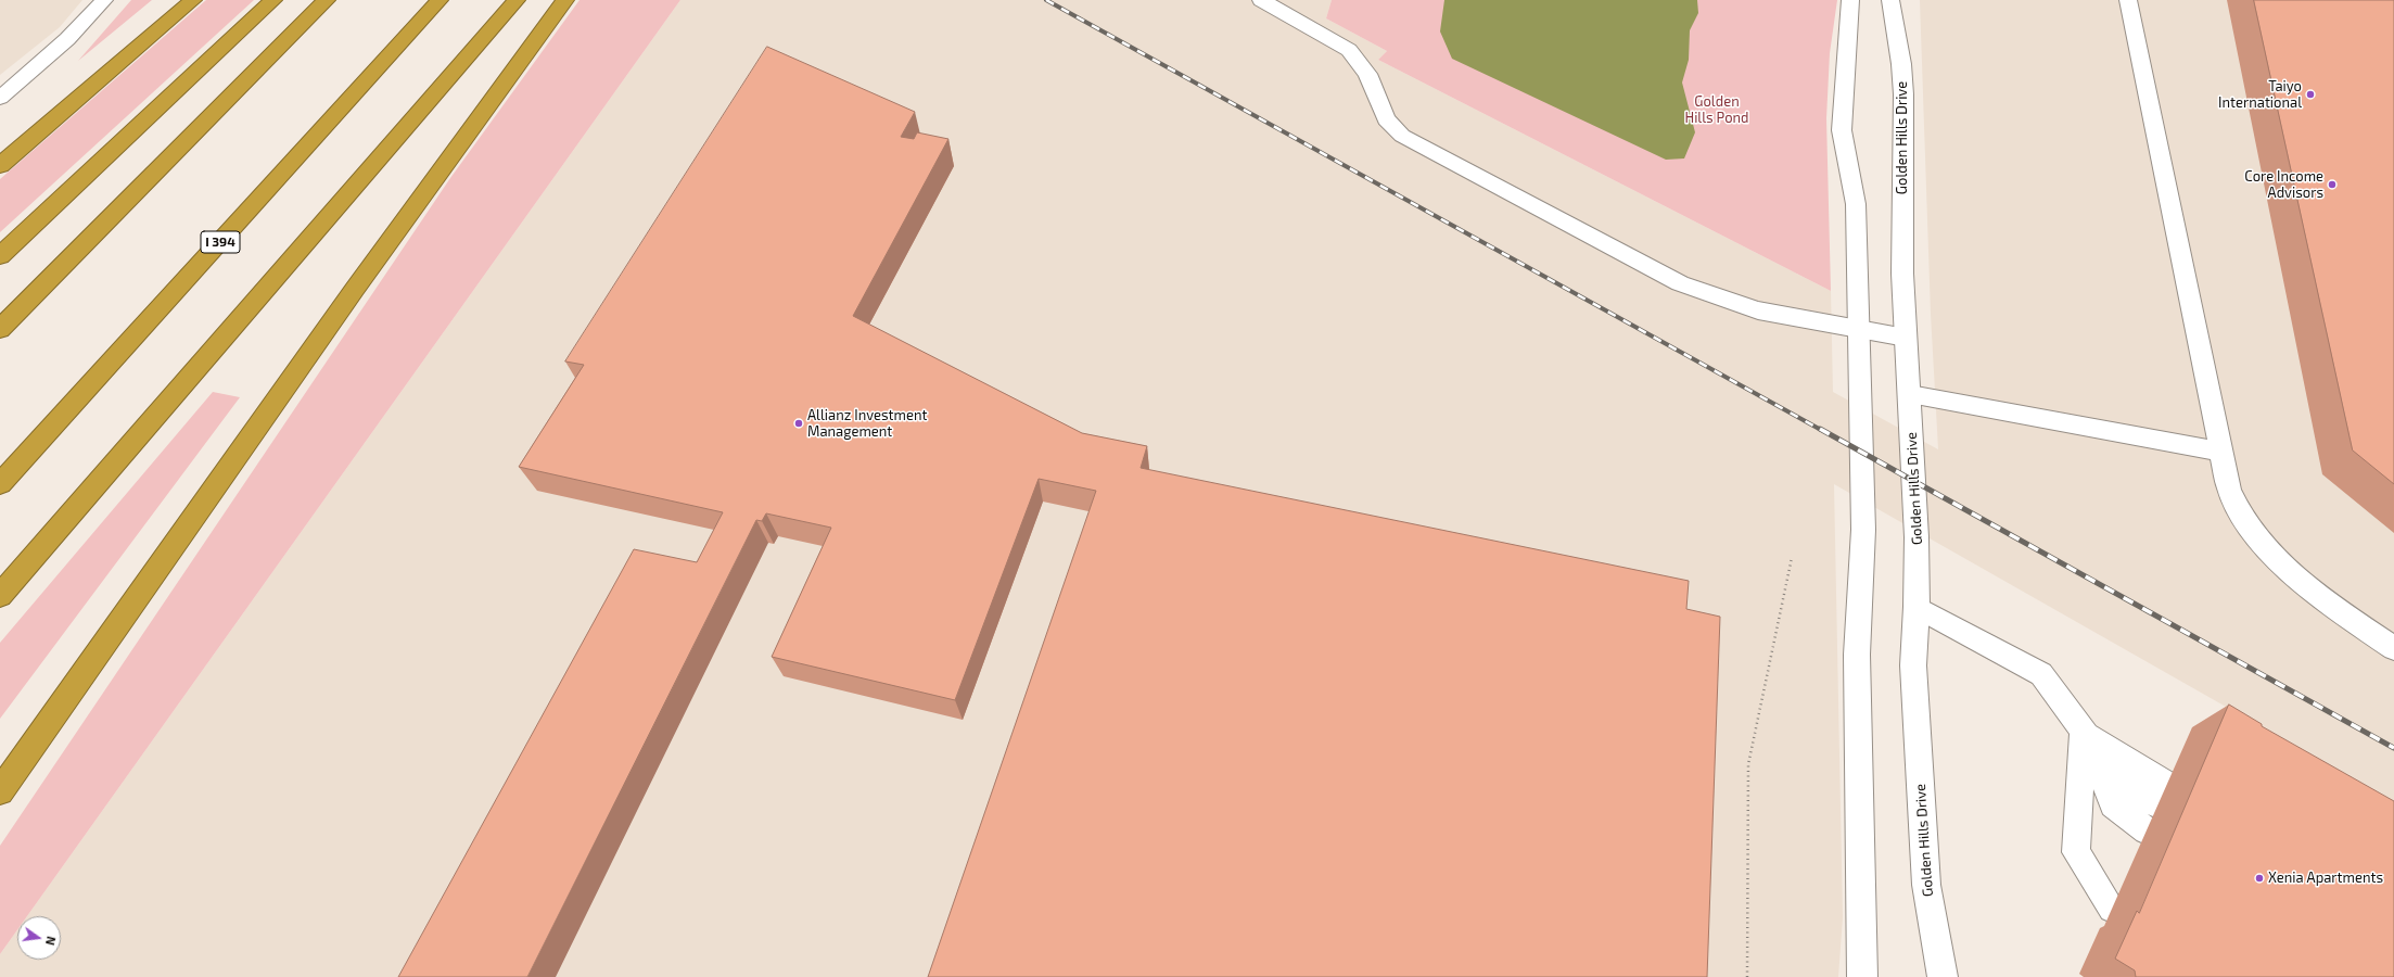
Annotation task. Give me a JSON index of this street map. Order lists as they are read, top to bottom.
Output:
{
  "streets": {
    "highway": ["I 394"],
    "street": ["Golden Hills Drive"]
  },
  "parks": ["Golden Hills Pond"],
  "places": [
    "Taiyo International",
    "Core Income Advisors",
    "Allianz Investment Management",
    "Xenia Apartments"
  ],
  "north": "right"
}
